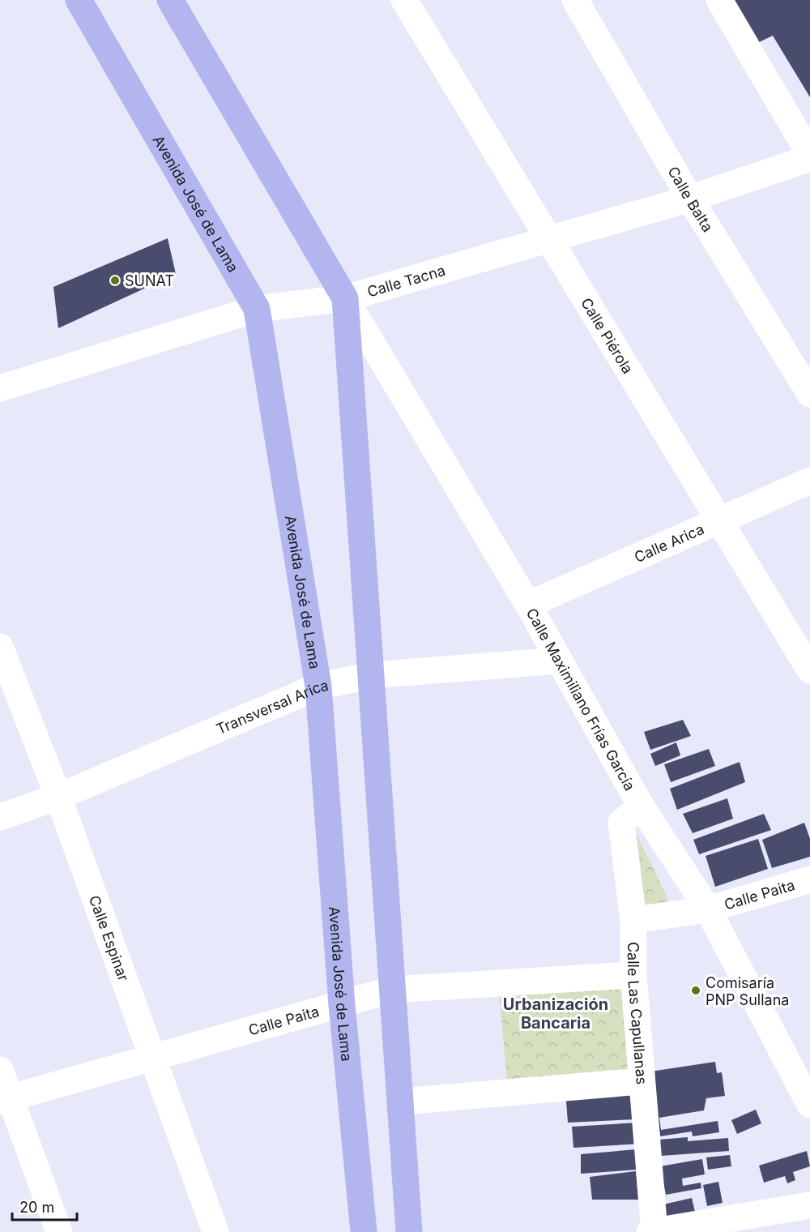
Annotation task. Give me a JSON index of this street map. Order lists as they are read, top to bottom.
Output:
{
  "streets": {
    "main road": ["Avenida José de Lama"],
    "street": [
      "Calle Balta",
      "Calle Tacna",
      "Calle Piérola",
      "Calle Arica",
      "Calle Maximiliano Frías García",
      "Transversal Arica",
      "Calle Paita",
      "Calle Espinar",
      "Calle Las Capullanas"
    ]
  },
  "crossings": [
    ["Calle Balta", "Calle Tacna"],
    ["Avenida José de Lama", "Calle Tacna"],
    ["Avenida José de Lama", "Transversal Arica"],
    ["Avenida José de Lama", "Calle Paita"],
    ["Calle Tacna", "Calle Piérola"],
    ["Calle Tacna", "Calle Maximiliano Frías García"],
    ["Calle Piérola", "Calle Arica"],
    ["Calle Arica", "Calle Maximiliano Frías García"],
    ["Calle Maximiliano Frías García", "Transversal Arica"],
    ["Calle Maximiliano Frías García", "Calle Paita"],
    ["Calle Maximiliano Frías García", "Calle Las Capullanas"],
    ["Transversal Arica", "Calle Espinar"],
    ["Calle Paita", "Calle Espinar"],
    ["Calle Paita", "Calle Las Capullanas"]
  ],
  "districts": ["Urbanización Bancaria"],
  "places": ["SUNAT", "Comisaría PNP Sullana"],
  "scale_bar": "20 m"
}
